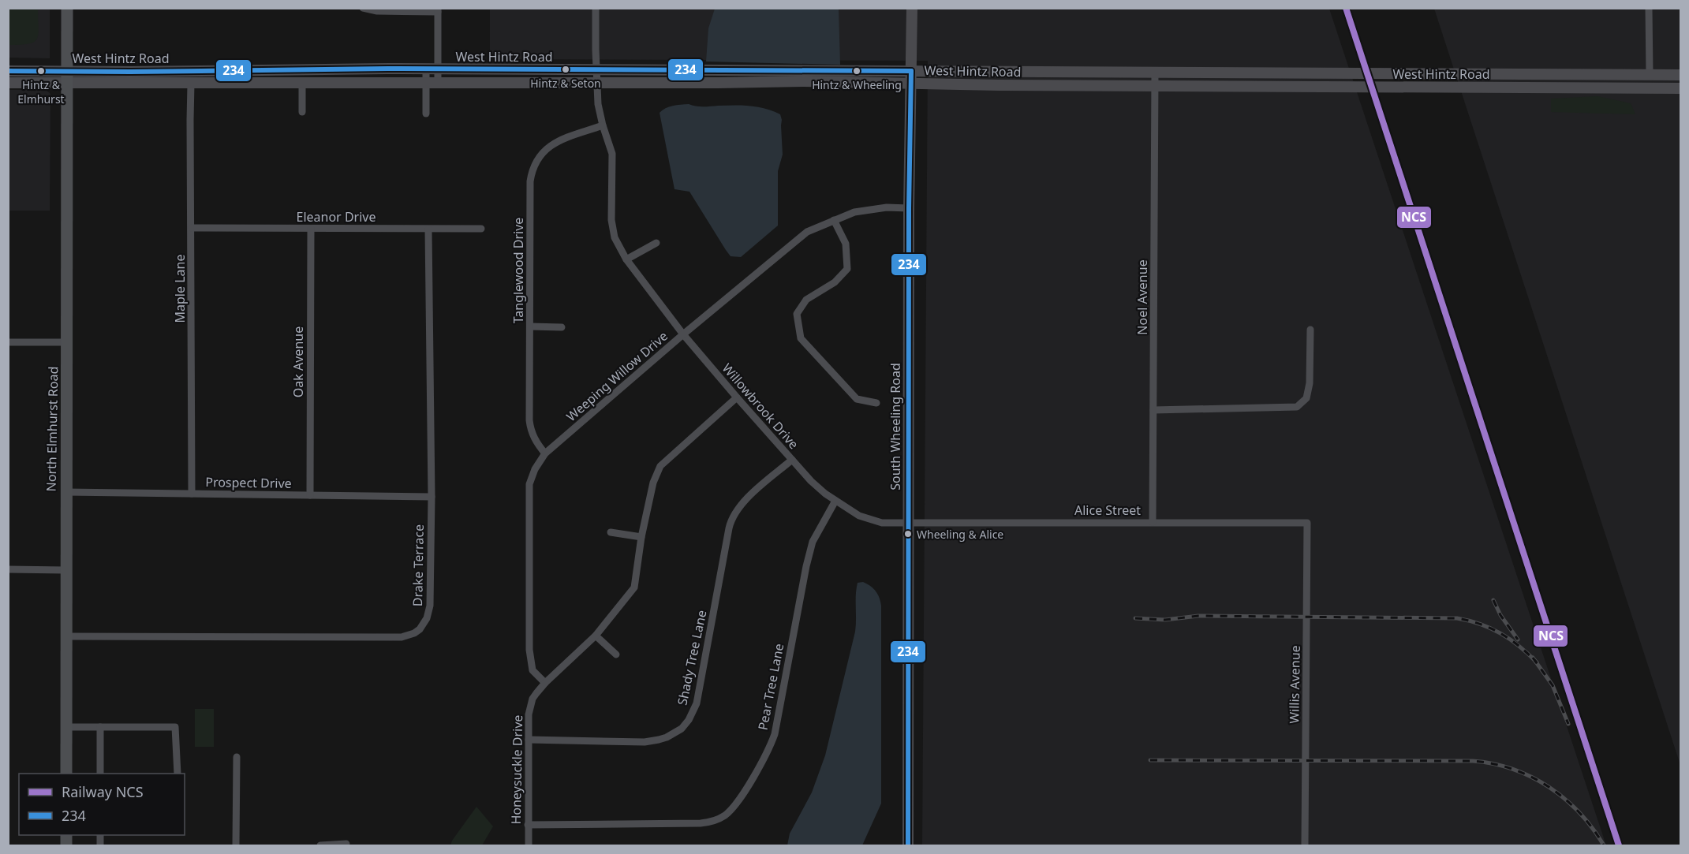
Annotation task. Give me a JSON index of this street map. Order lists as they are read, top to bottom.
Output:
{
  "streets": {
    "main road": ["West Hintz Road", "South Wheeling Road", "North Elmhurst Road"],
    "street": [
      "Eleanor Drive",
      "Tanglewood Drive",
      "Maple Lane",
      "Noel Avenue",
      "Oak Avenue",
      "Weeping Willow Drive",
      "Willowbrook Drive",
      "Prospect Drive",
      "Alice Street",
      "Drake Terrace",
      "Shady Tree Lane",
      "Willis Avenue",
      "Pear Tree Lane",
      "Honeysuckle Drive"
    ]
  },
  "crossings": [
    ["West Hintz Road", "Maple Lane"],
    ["West Hintz Road", "Noel Avenue"],
    ["West Hintz Road", "Willowbrook Drive"],
    ["West Hintz Road", "South Wheeling Road"],
    ["West Hintz Road", "North Elmhurst Road"],
    ["Eleanor Drive", "Maple Lane"],
    ["Eleanor Drive", "Oak Avenue"],
    ["Eleanor Drive", "Drake Terrace"],
    ["Tanglewood Drive", "Weeping Willow Drive"],
    ["Tanglewood Drive", "Willowbrook Drive"],
    ["Maple Lane", "Prospect Drive"],
    ["Noel Avenue", "Alice Street"],
    ["Oak Avenue", "Prospect Drive"],
    ["Weeping Willow Drive", "Willowbrook Drive"],
    ["Weeping Willow Drive", "South Wheeling Road"],
    ["Weeping Willow Drive", "Honeysuckle Drive"],
    ["Willowbrook Drive", "South Wheeling Road"],
    ["Willowbrook Drive", "Alice Street"],
    ["Willowbrook Drive", "Shady Tree Lane"],
    ["Willowbrook Drive", "Pear Tree Lane"],
    ["Willowbrook Drive", "Honeysuckle Drive"],
    ["South Wheeling Road", "Alice Street"],
    ["North Elmhurst Road", "Prospect Drive"],
    ["North Elmhurst Road", "Drake Terrace"],
    ["Prospect Drive", "Drake Terrace"],
    ["Alice Street", "Willis Avenue"],
    ["Shady Tree Lane", "Honeysuckle Drive"],
    ["Pear Tree Lane", "Honeysuckle Drive"]
  ],
  "places": [
    "Hintz & Seton",
    "Hintz & Elmhurst",
    "Hintz & Wheeling",
    "Wheeling & Alice"
  ],
  "lines": ["rail line NCS", "transit line 234"],
  "legend": ["Railway NCS", "234"]
}
